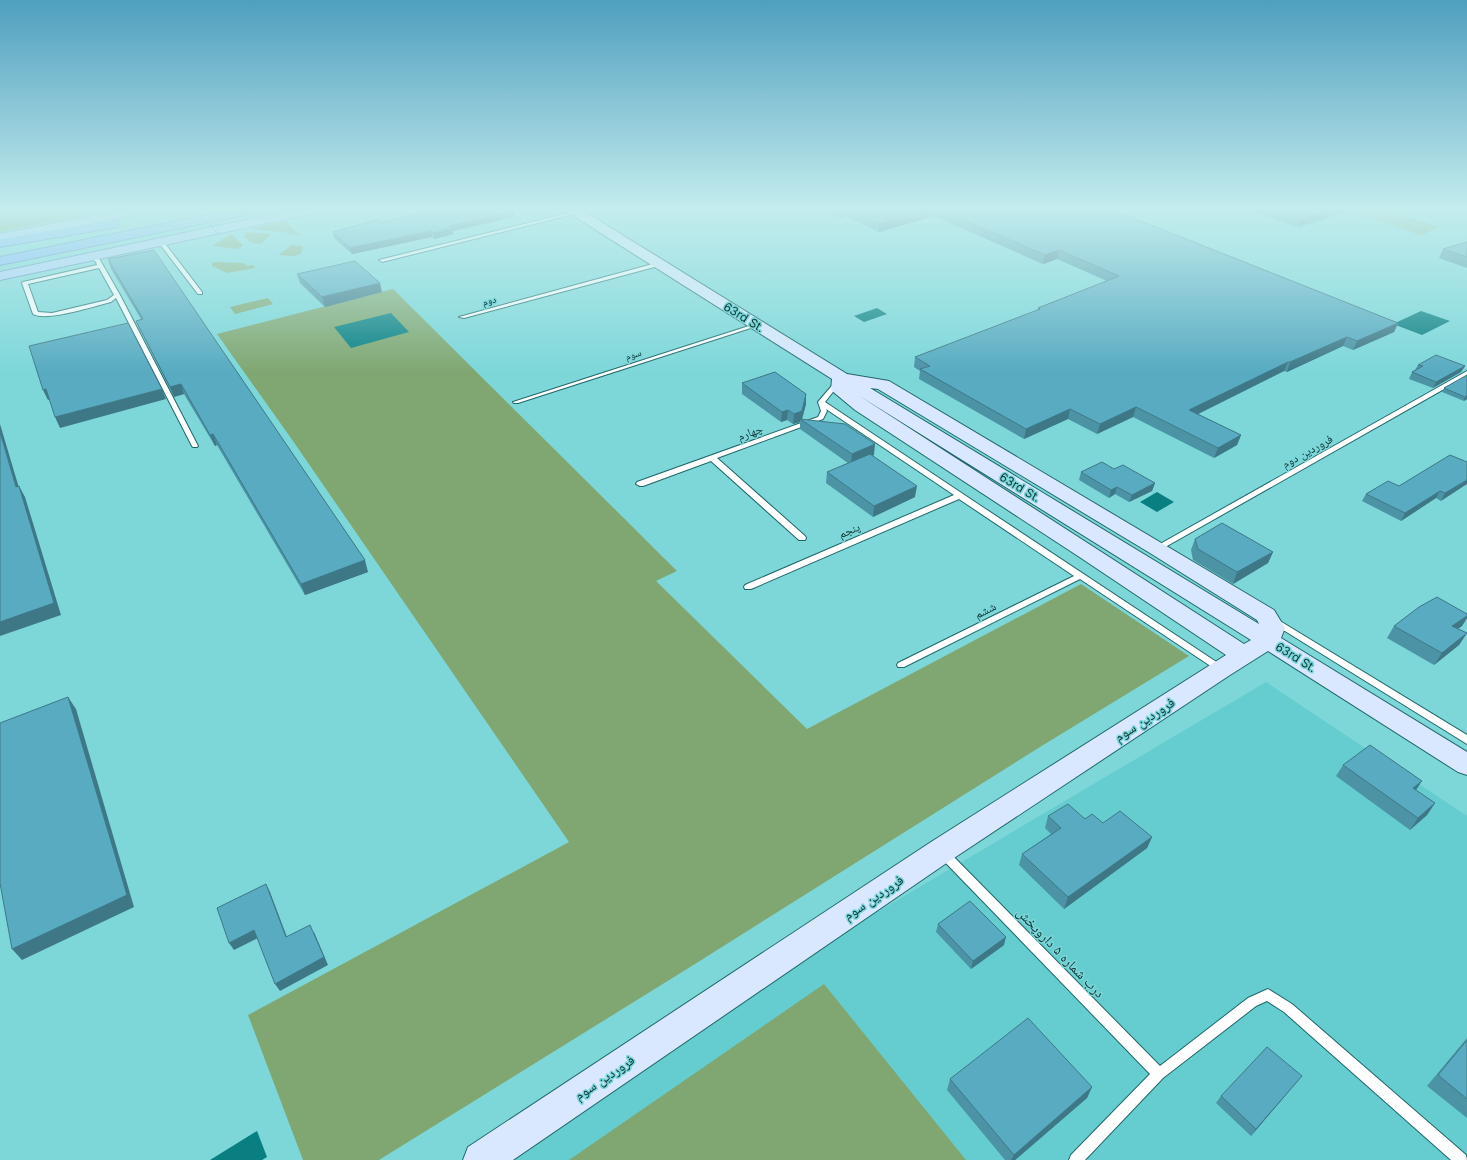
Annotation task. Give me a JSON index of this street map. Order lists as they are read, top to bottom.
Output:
{
  "streets": {
    "street": ["63rd St.", "فروردین سوم"],
    "lane": [
      "دوم",
      "سوم",
      "چهارم",
      "فروردین دوم",
      "پنجم",
      "ششم",
      "درب شماره ۵ داروپخش"
    ]
  },
  "crossings": [
    ["دوم", "63rd St."],
    ["63rd St.", "سوم"],
    ["63rd St.", "فروردین سوم"],
    ["فروردین سوم", "درب شماره ۵ داروپخش"]
  ]
}
